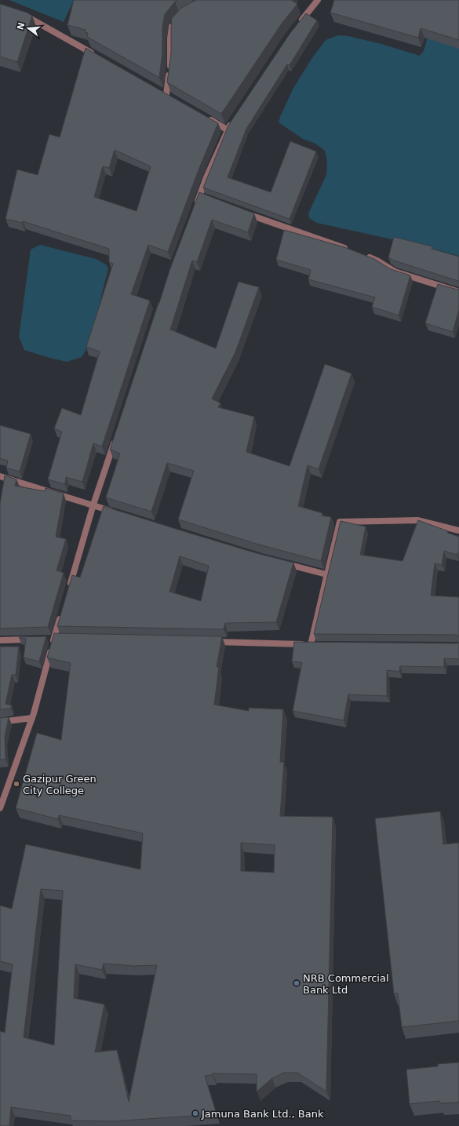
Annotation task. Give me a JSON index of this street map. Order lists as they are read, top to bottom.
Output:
{
  "places": ["Gazipur Green City College", "NRB Commercial Bank Ltd", "Jamuna Bank Ltd., Bank"],
  "north": "left"
}
